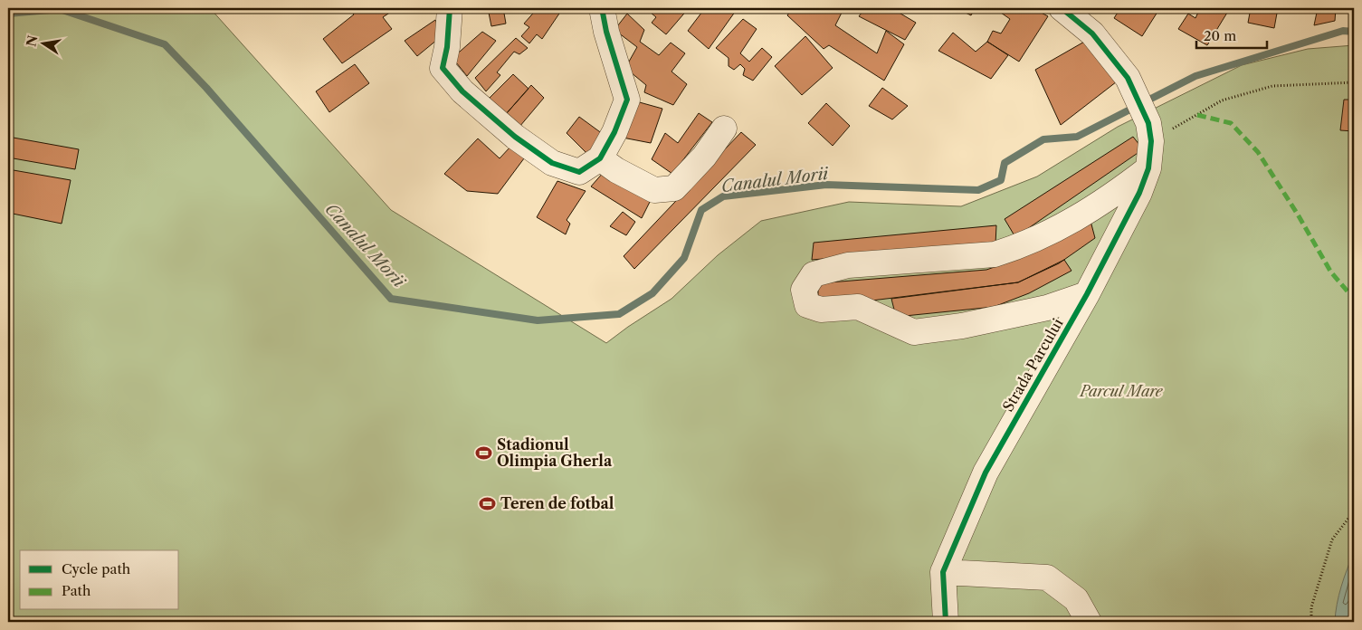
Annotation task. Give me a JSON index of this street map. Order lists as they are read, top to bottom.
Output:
{
  "streets": {
    "street": ["Strada Parcului"]
  },
  "water": ["Canalul Morii"],
  "parks": ["Parcul Mare"],
  "places": {
    "sports": ["Stadionul Olimpia Gherla", "Teren de fotbal"]
  },
  "legend": ["Cycle path", "Path"],
  "scale_bar": "20 m",
  "north": "left"
}
